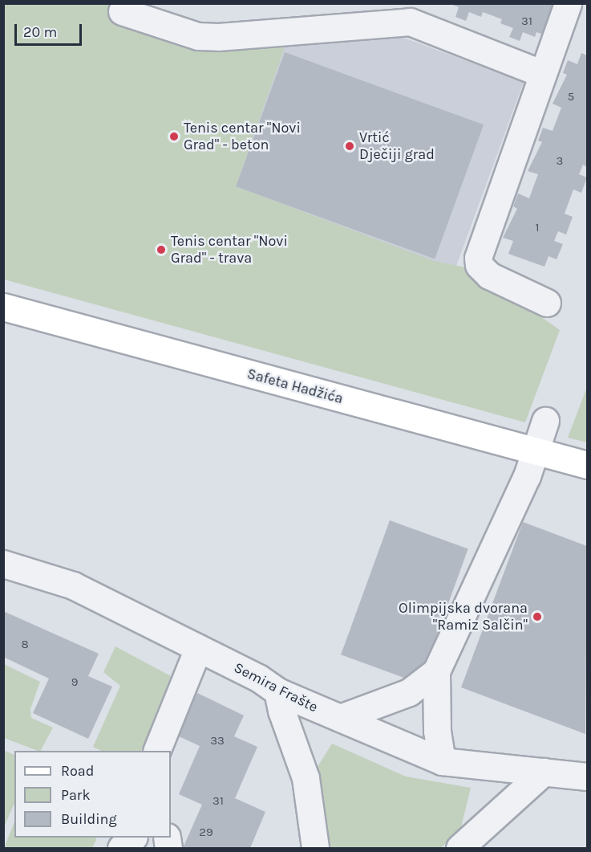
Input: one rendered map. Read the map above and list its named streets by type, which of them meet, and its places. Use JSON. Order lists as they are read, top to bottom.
{
  "streets": {
    "main road": ["Safeta Hadžića"],
    "street": ["Semira Frašte"]
  },
  "places": [
    "Tenis centar \"Novi Grad\" - beton",
    "Vrtić Dječiji grad",
    "Tenis centar \"Novi Grad\" - trava",
    "Olimpijska dvorana \"Ramiz Salčin\""
  ],
  "house_numbers": [
    "31",
    "5",
    "3",
    "1",
    "8",
    "9",
    "33",
    "31",
    "29"
  ],
  "legend": ["Road", "Park", "Building"],
  "scale_bar": "20 m"
}
